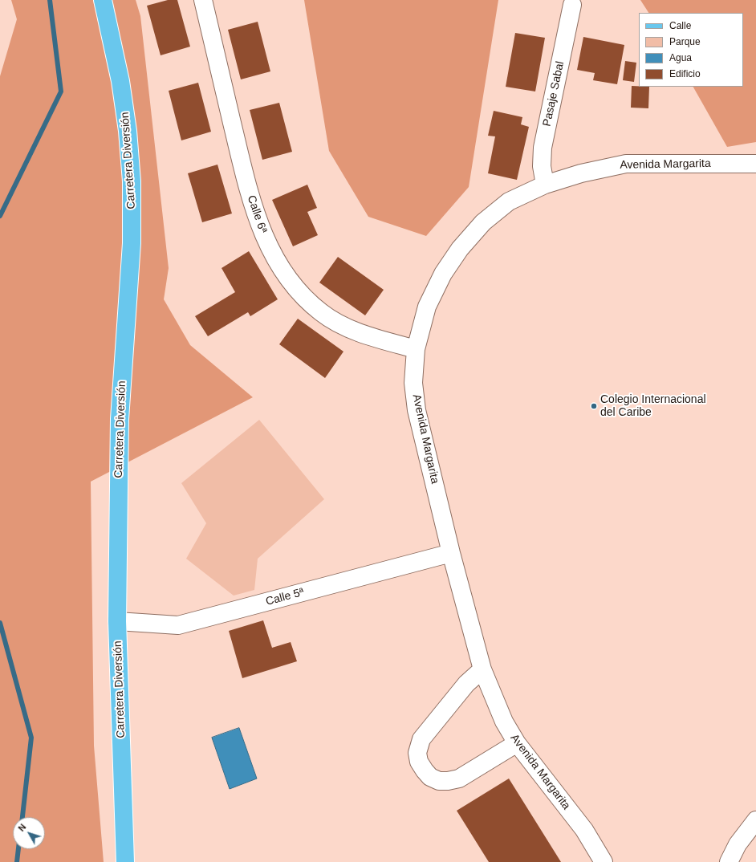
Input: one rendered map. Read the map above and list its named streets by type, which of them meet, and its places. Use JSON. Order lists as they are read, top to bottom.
{
  "streets": {
    "main road": ["Carretera Diversión"],
    "street": [
      "Pasaje Sabal",
      "Avenida Margarita",
      "Calle 6ª",
      "Calle 5ª"
    ]
  },
  "crossings": [
    ["Pasaje Sabal", "Avenida Margarita"],
    ["Carretera Diversión", "Calle 5ª"],
    ["Avenida Margarita", "Calle 6ª"],
    ["Avenida Margarita", "Calle 5ª"]
  ],
  "places": ["Colegio Internacional del Caribe"],
  "legend": [
    "Calle",
    "Parque",
    "Agua",
    "Edificio"
  ],
  "north": "top left"
}
